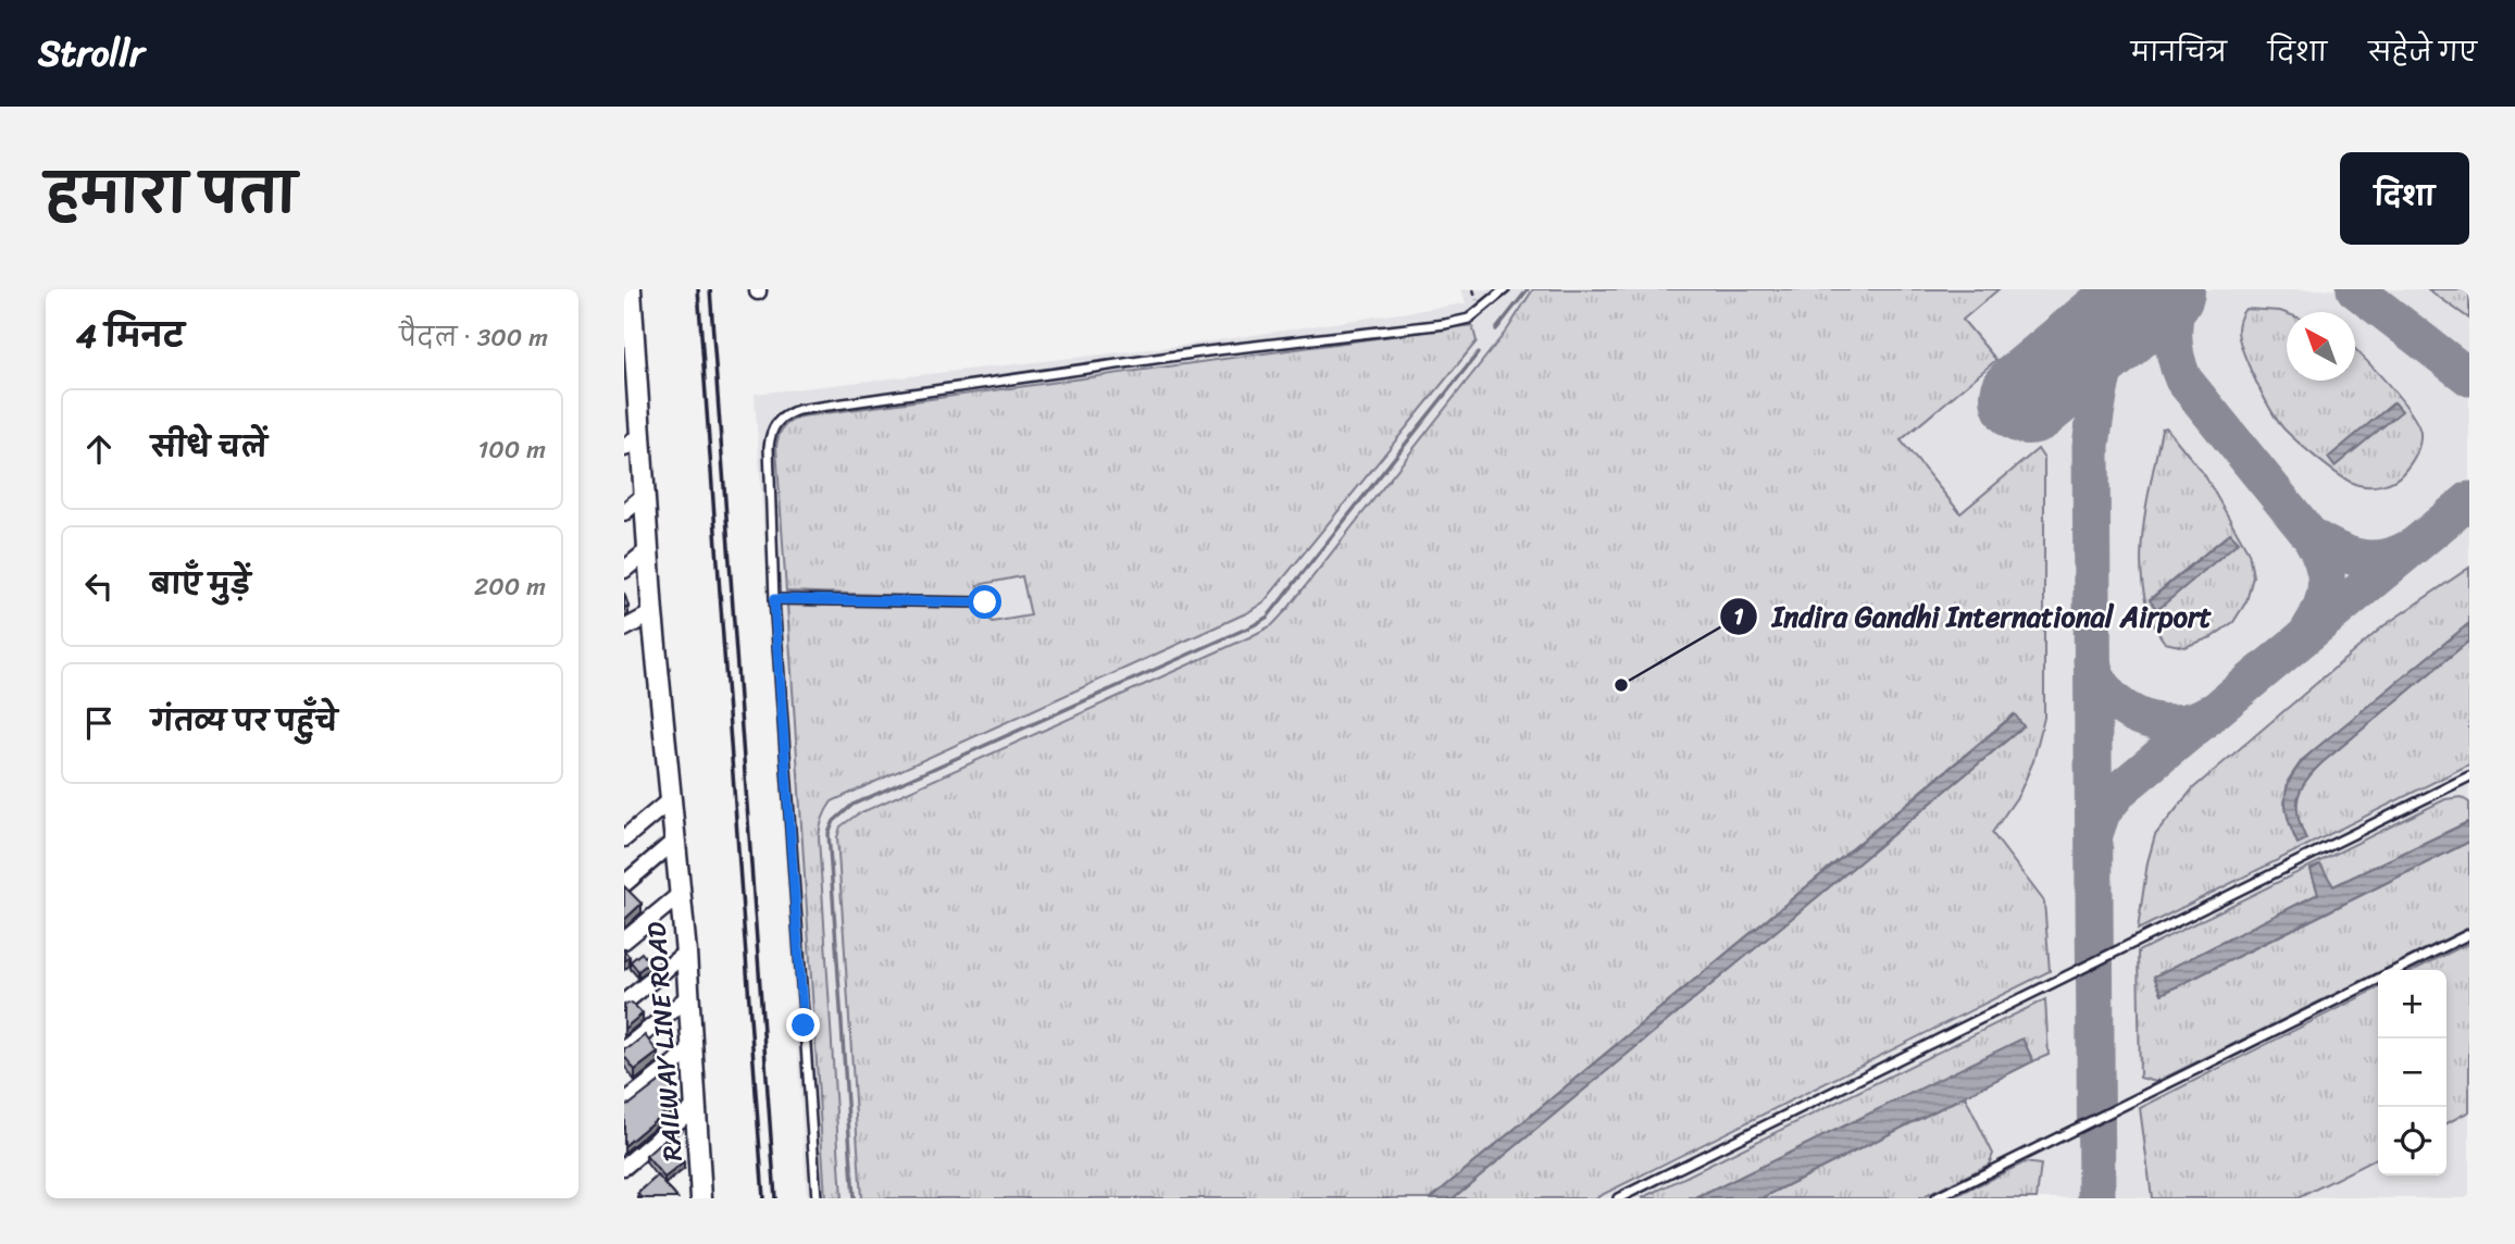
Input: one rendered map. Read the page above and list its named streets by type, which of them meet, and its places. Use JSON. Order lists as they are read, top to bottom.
{
  "streets": {
    "street": ["RAILWAY LINE ROAD"]
  },
  "places": ["Indira Gandhi International Airport"],
  "north": "top left",
  "page": {
    "header": "Strollr",
    "nav": ["मानचित्र", "दिशा", "सहेजे गए"],
    "title": "हमारा पता",
    "buttons": "दिशा",
    "heading": ["4 मिनट", "पैदल · 300 m"],
    "list": [
      ["सीधे चलें", "100 m"],
      ["बाएँ मुड़ें", "200 m"],
      "गंतव्य पर पहुँचे"
    ],
    "map_buttons": ["+", "−"]
  }
}
